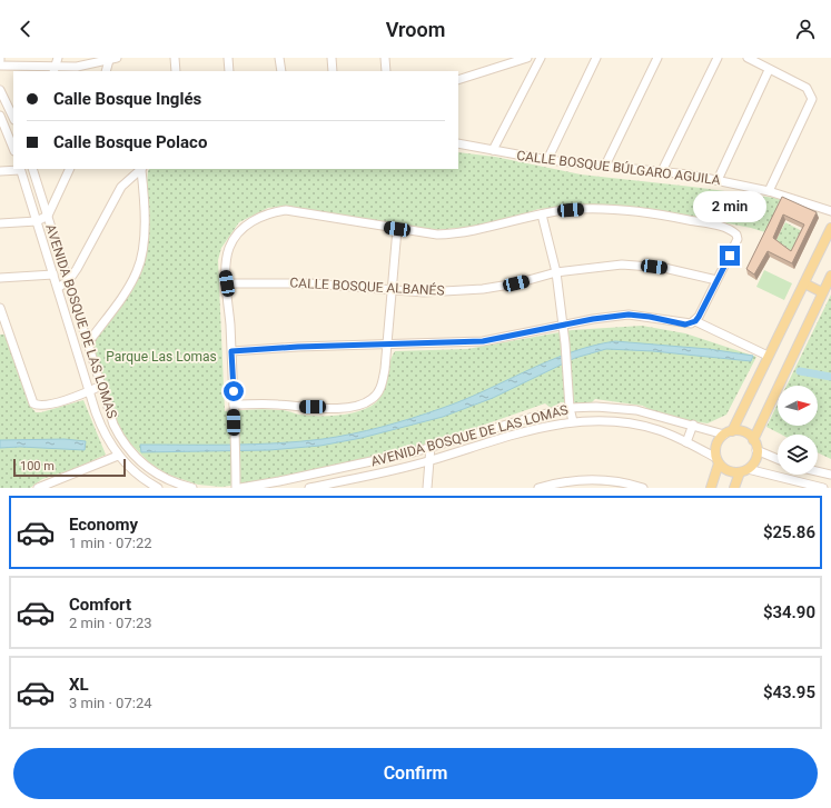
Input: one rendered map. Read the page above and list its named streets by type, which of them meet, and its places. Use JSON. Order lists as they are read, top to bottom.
{
  "streets": {
    "street": ["CALLE BOSQUE BÚLGARO AGUILA", "CALLE BOSQUE ALBANÉS", "AVENIDA BOSQUE DE LAS LOMAS"]
  },
  "parks": ["Parque Las Lomas"],
  "scale_bar": "100 m",
  "north": "right",
  "page": {
    "header": "Vroom",
    "banner": ["Calle Bosque Inglés", "Calle Bosque Polaco"],
    "bubble": "2 min",
    "scale": "100 m",
    "list": [
      {
        "name": "Economy",
        "note": "1 min · 07:22",
        "value": "$25.86"
      },
      {
        "name": "Comfort",
        "note": "2 min · 07:23",
        "value": "$34.90"
      },
      {
        "name": "XL",
        "note": "3 min · 07:24",
        "value": "$43.95"
      }
    ],
    "buttons": "Confirm"
  }
}
